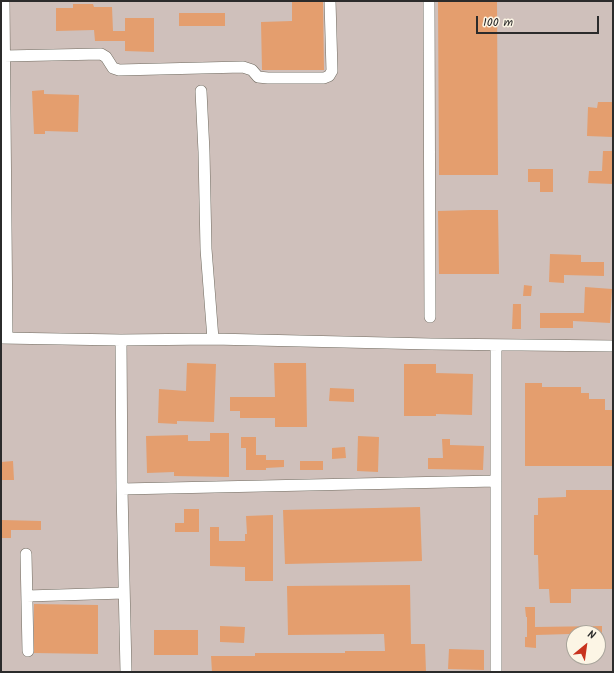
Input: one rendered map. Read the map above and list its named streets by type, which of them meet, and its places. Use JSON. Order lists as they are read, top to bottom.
{
  "scale_bar": "100 m",
  "north": "top right"
}
